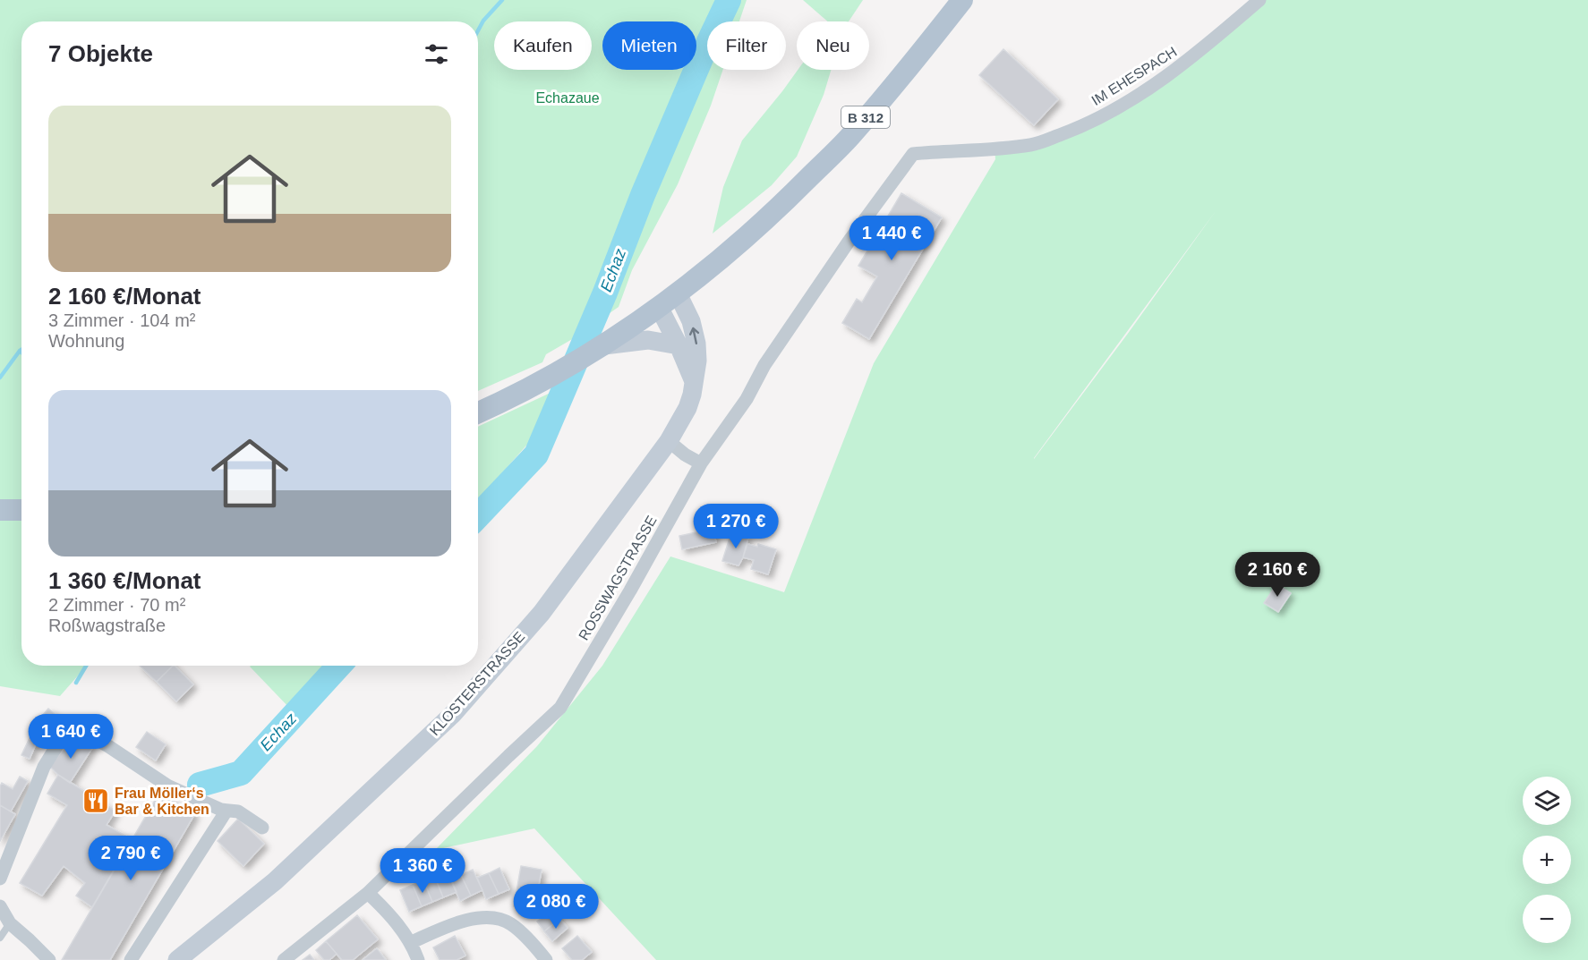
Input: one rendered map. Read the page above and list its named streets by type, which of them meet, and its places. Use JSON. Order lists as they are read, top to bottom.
{
  "streets": {
    "main road": ["B 312", "KLOSTERSTRASSE"],
    "street": ["IM EHESPACH", "ROSSWAGSTRASSE"]
  },
  "crossings": [
    ["IM EHESPACH", "ROSSWAGSTRASSE"],
    ["B 312", "KLOSTERSTRASSE"]
  ],
  "water": ["Echaz"],
  "parks": ["Echazaue"],
  "places": {
    "restaurant": ["Frau Möller‘s Bar & Kitchen"]
  },
  "page": {
    "chip": [
      "Kaufen",
      "Mieten",
      "Filter",
      "Neu"
    ],
    "heading": "7 Objekte",
    "list": [
      {
        "name": "2 160 €/Monat",
        "note": "3 Zimmer · 104 m² · Wohnung"
      },
      {
        "name": "1 360 €/Monat",
        "note": "2 Zimmer · 70 m² · Roßwagstraße"
      }
    ],
    "price": [
      "1 440 €",
      "1 270 €",
      "2 160 €",
      "1 640 €",
      "2 790 €",
      "1 360 €",
      "2 080 €"
    ],
    "map_buttons": ["+", "−"]
  }
}
